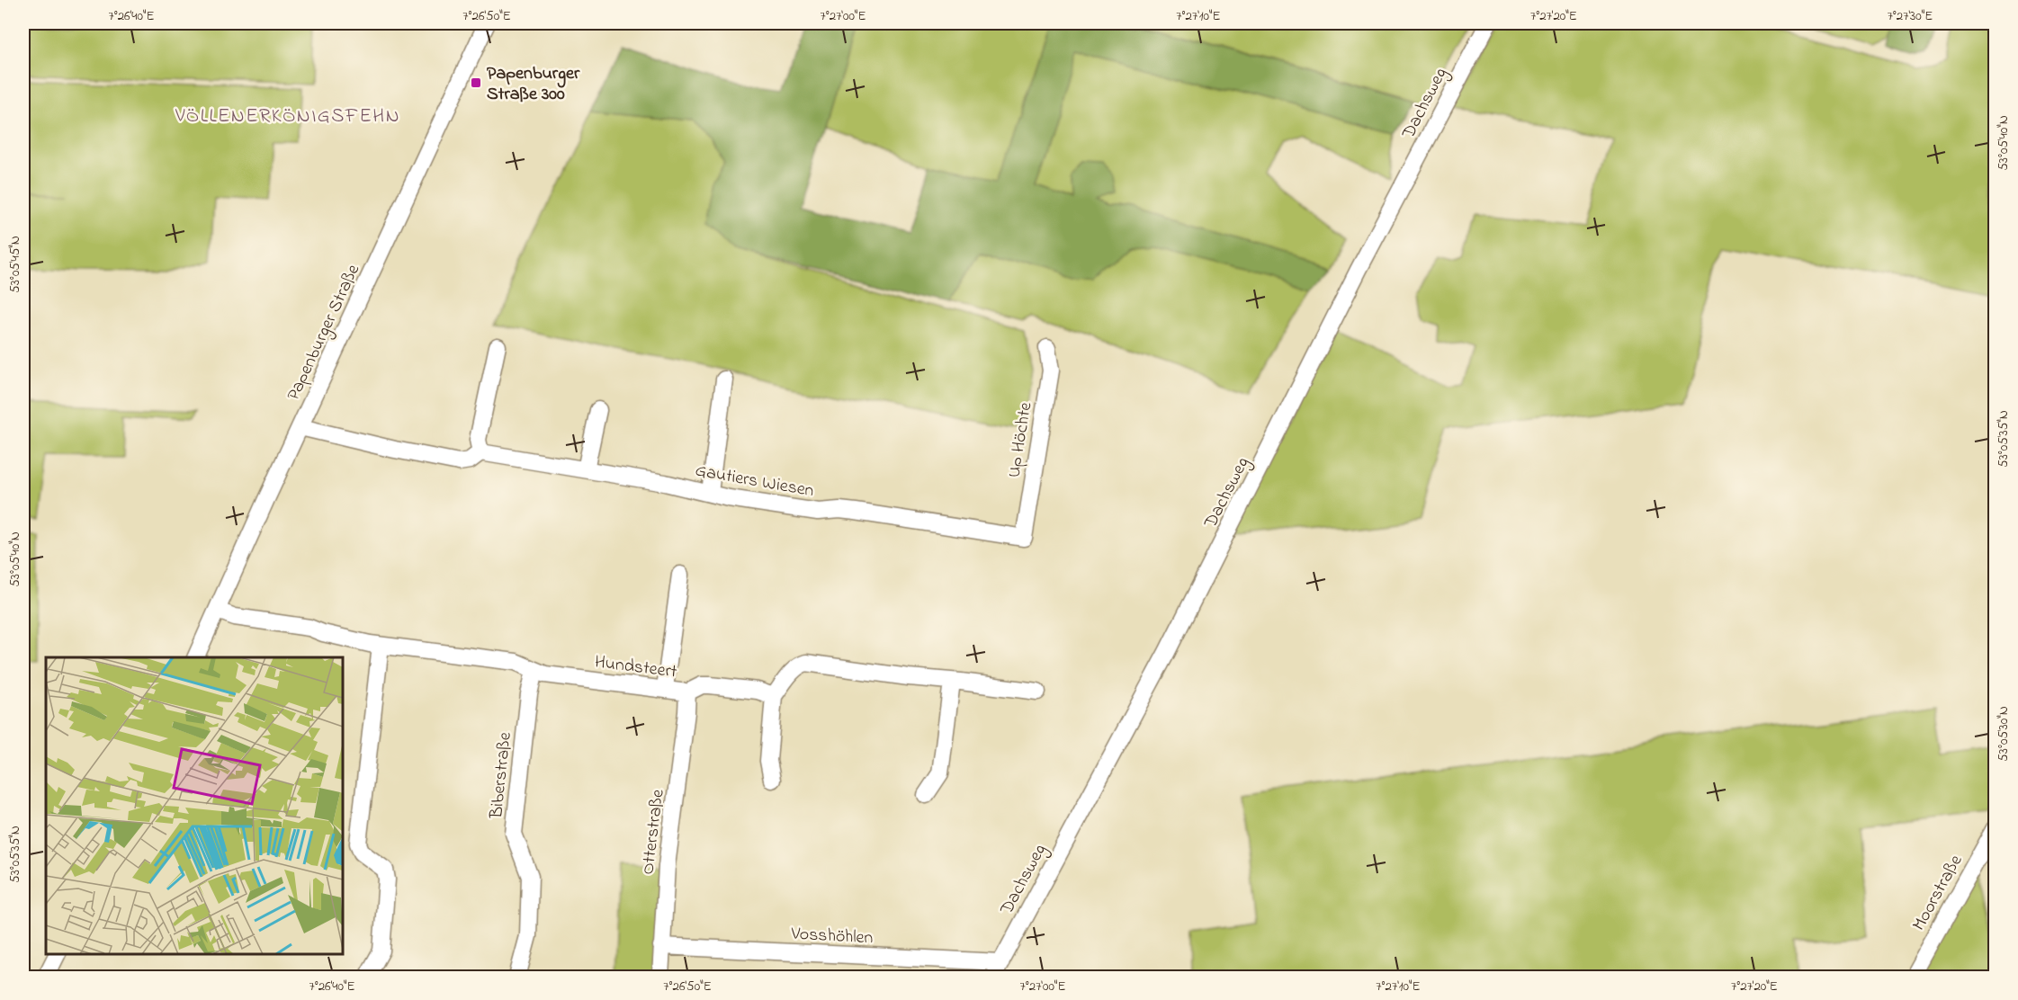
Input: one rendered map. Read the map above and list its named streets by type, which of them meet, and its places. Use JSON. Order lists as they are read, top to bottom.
{
  "streets": {
    "street": [
      "Dachsweg",
      "Papenburger Straße",
      "Up Höchte",
      "Gautiers Wiesen",
      "Hundsteert",
      "Biberstraße",
      "Otterstraße",
      "Moorstraße",
      "Vosshöhlen"
    ]
  },
  "crossings": [
    ["Dachsweg", "Vosshöhlen"],
    ["Papenburger Straße", "Hundsteert"],
    ["Up Höchte", "Gautiers Wiesen"],
    ["Hundsteert", "Biberstraße"],
    ["Hundsteert", "Otterstraße"],
    ["Otterstraße", "Vosshöhlen"]
  ],
  "districts": ["VÖLLENERKÖNIGSFEHN"],
  "places": {
    "transit": ["Papenburger Straße 300"]
  },
  "coordinates": [
    "7°26'40\"E",
    "7°26'50\"E",
    "7°27'00\"E",
    "7°27'10\"E",
    "7°27'20\"E",
    "7°27'30\"E",
    "53°05'40\"N",
    "53°05'45\"N",
    "53°05'35\"N",
    "53°05'30\"N"
  ]
}
